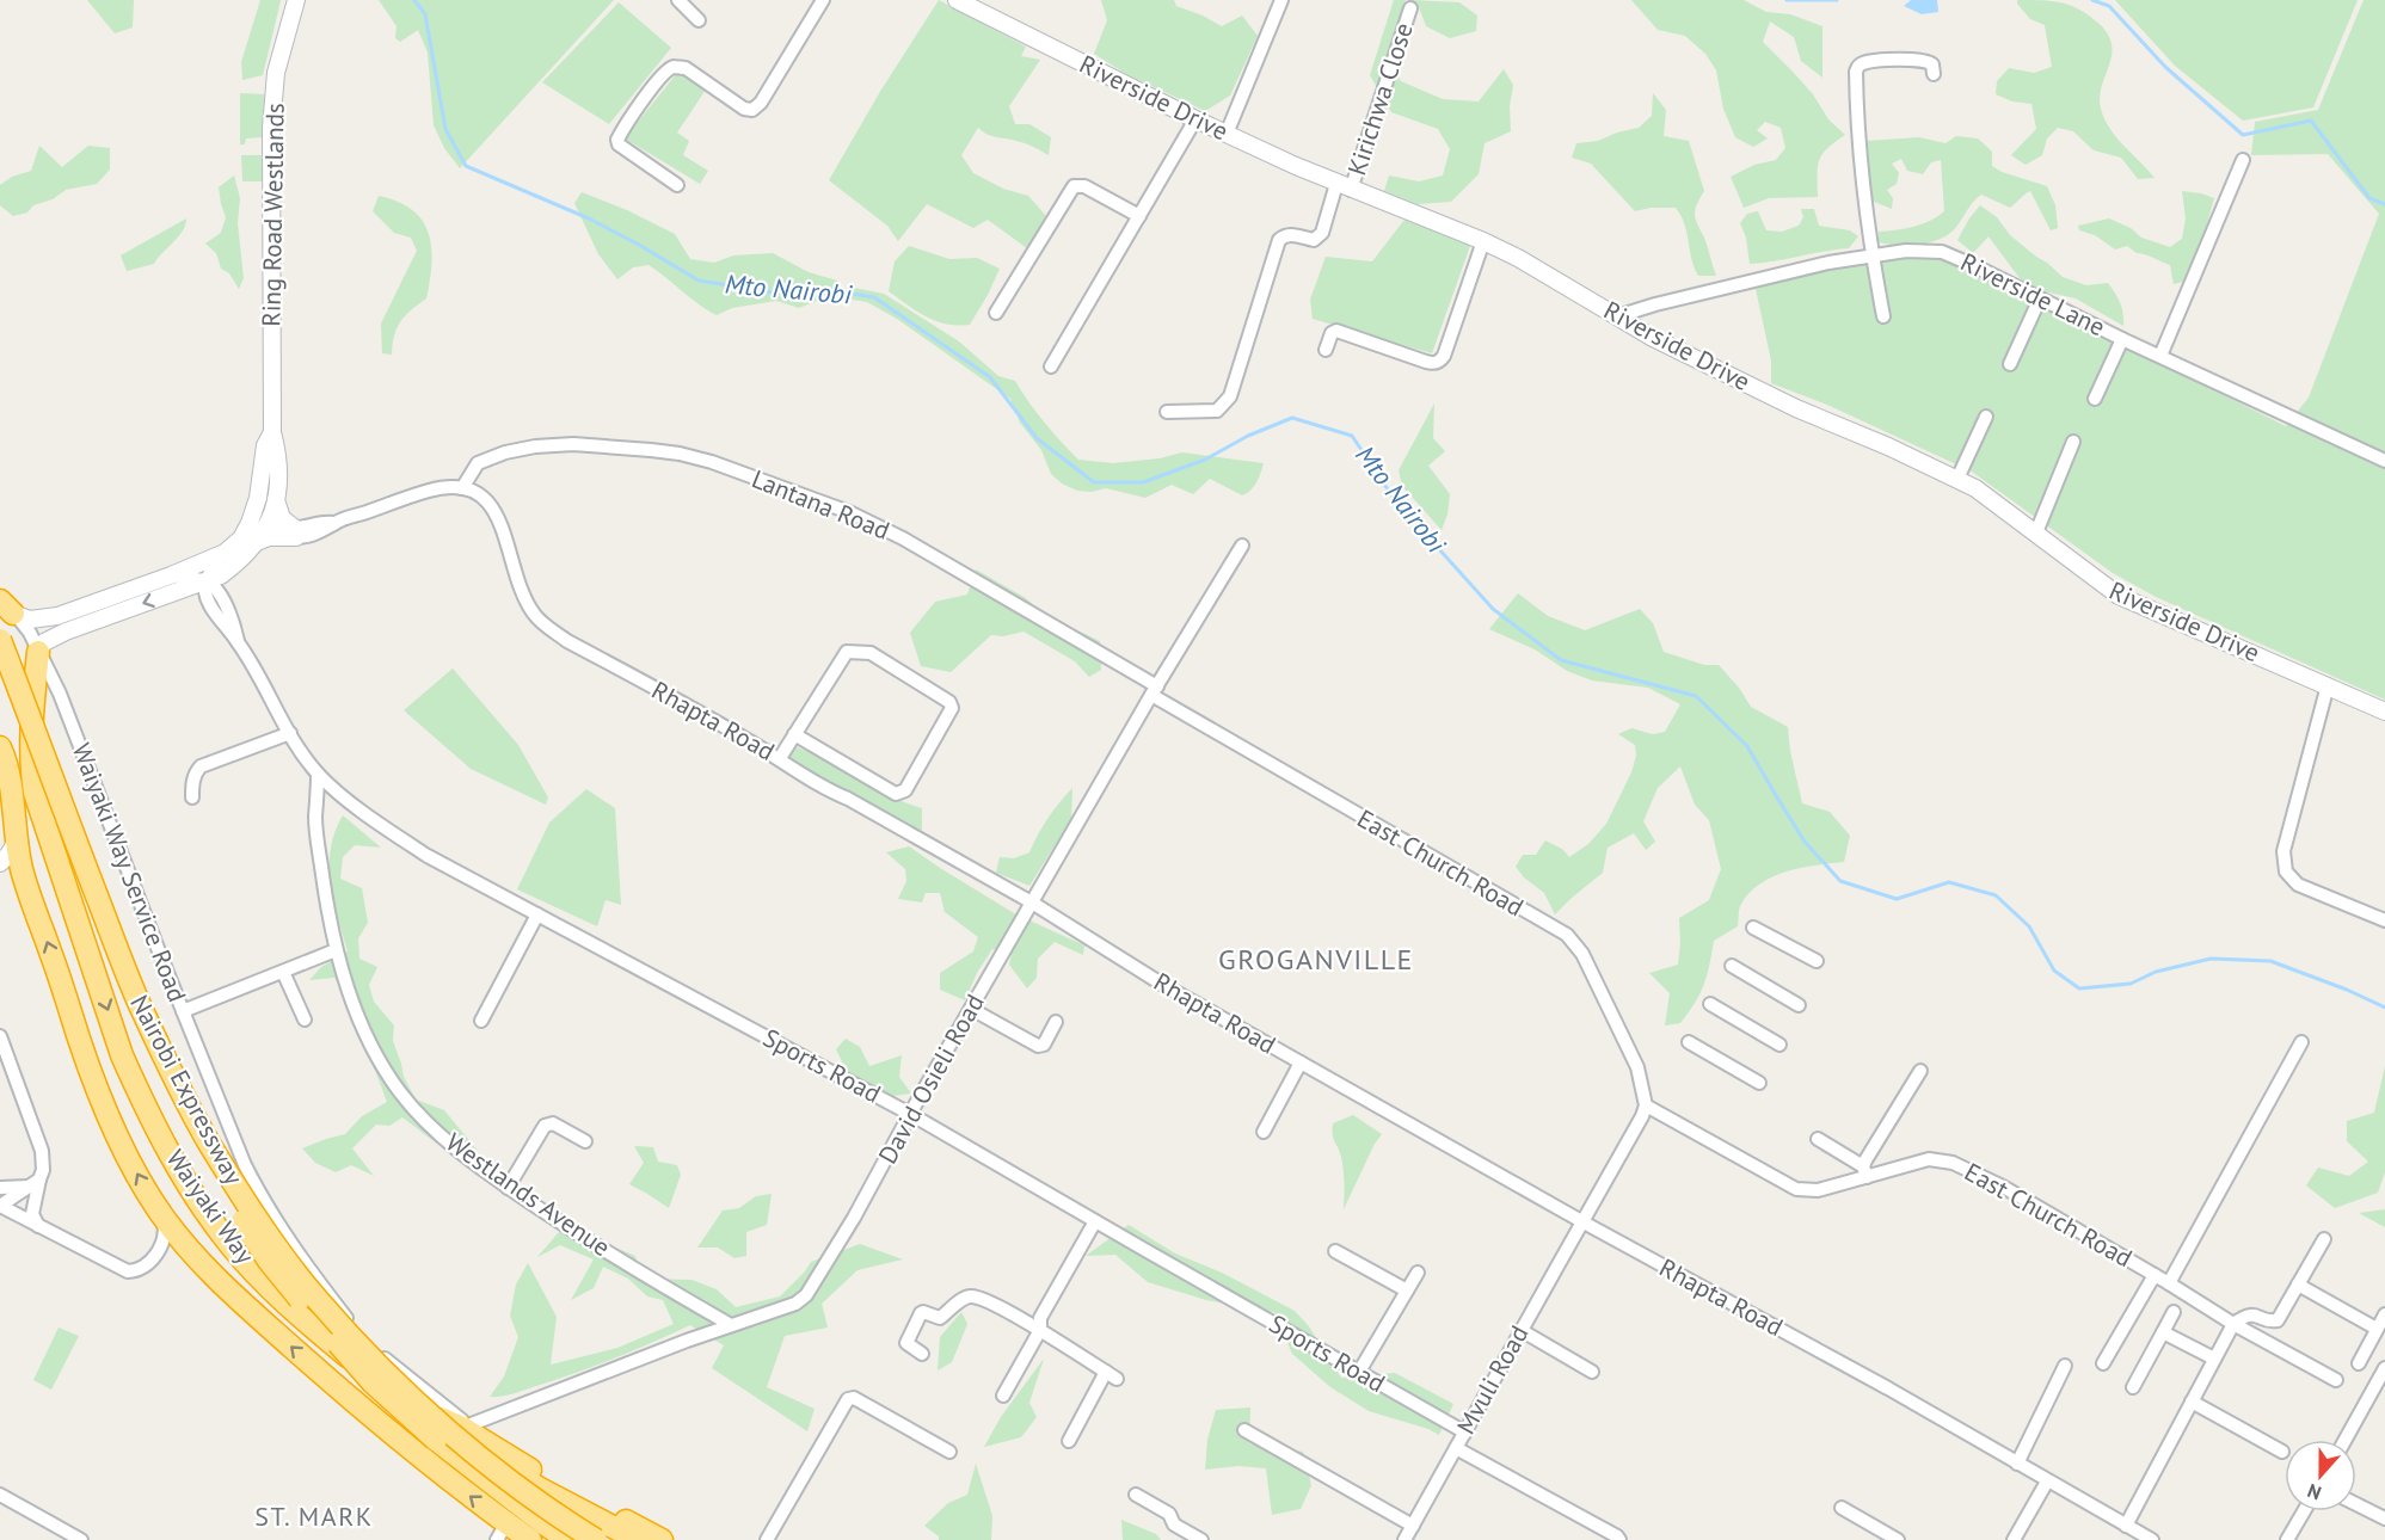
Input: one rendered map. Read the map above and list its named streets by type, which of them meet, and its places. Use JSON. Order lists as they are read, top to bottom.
{
  "streets": {
    "highway": ["Nairobi Expressway", "Waiyaki Way"],
    "street": [
      "Riverside Drive",
      "Kirichwa Close",
      "Ring Road Westlands",
      "Riverside Lane",
      "Lantana Road",
      "Rhapta Road",
      "East Church Road",
      "Waiyaki Way Service Road",
      "Sports Road",
      "David Osieli Road",
      "Westlands Avenue",
      "Mvuli Road"
    ]
  },
  "crossings": [
    ["Riverside Drive", "Kirichwa Close"],
    ["Riverside Drive", "Riverside Lane"],
    ["Ring Road Westlands", "Waiyaki Way Service Road"],
    ["Ring Road Westlands", "Sports Road"],
    ["Ring Road Westlands", "Waiyaki Way"],
    ["Lantana Road", "Rhapta Road"],
    ["Lantana Road", "East Church Road"],
    ["Lantana Road", "David Osieli Road"],
    ["Rhapta Road", "David Osieli Road"],
    ["Rhapta Road", "Mvuli Road"],
    ["East Church Road", "David Osieli Road"],
    ["Waiyaki Way Service Road", "Waiyaki Way"],
    ["Sports Road", "David Osieli Road"],
    ["Sports Road", "Westlands Avenue"],
    ["Sports Road", "Mvuli Road"],
    ["David Osieli Road", "Westlands Avenue"]
  ],
  "districts": ["GROGANVILLE", "ST. MARK"],
  "water": ["Mto Nairobi"],
  "north": "bottom"
}
